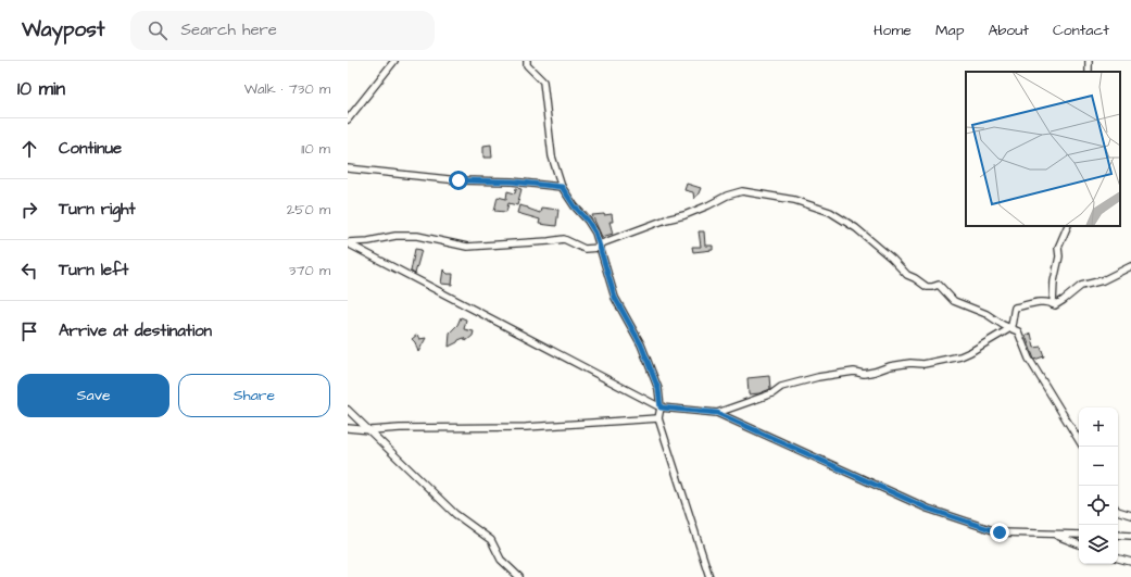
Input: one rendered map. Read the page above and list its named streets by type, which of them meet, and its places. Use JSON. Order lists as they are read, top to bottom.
{
  "page": {
    "header": "Waypost",
    "search": "Search here",
    "nav": [
      "Home",
      "Map",
      "About",
      "Contact"
    ],
    "heading": ["10 min", "Walk · 730 m"],
    "list": [
      ["Continue", "110 m"],
      ["Turn right", "250 m"],
      ["Turn left", "370 m"],
      "Arrive at destination"
    ],
    "buttons": ["Save", "Share"],
    "map_buttons": ["+", "−"]
  }
}
